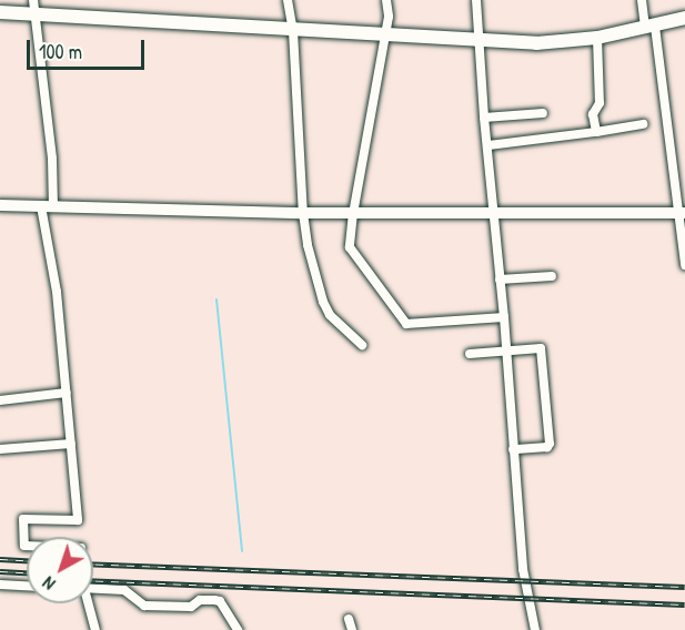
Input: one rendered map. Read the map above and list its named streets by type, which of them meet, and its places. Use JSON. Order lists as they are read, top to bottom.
{
  "scale_bar": "100 m",
  "north": "bottom left"
}
